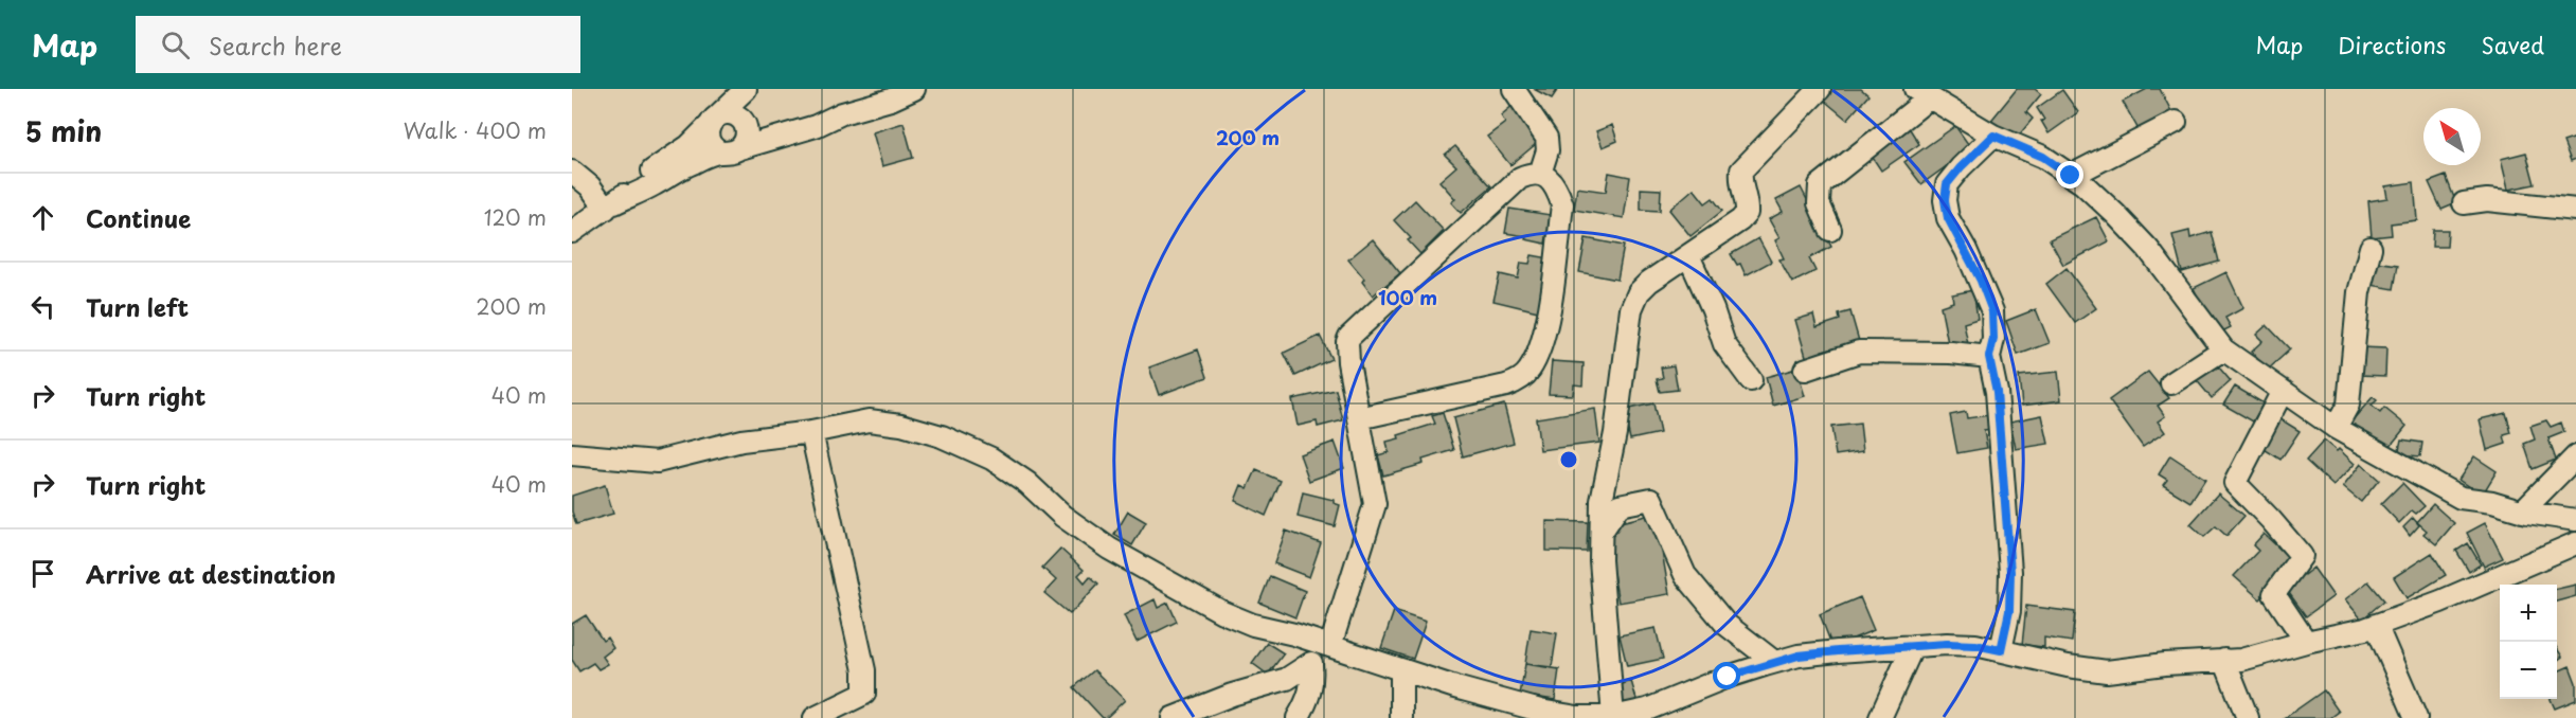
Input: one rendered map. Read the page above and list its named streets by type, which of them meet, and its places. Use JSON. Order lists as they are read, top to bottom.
{
  "north": "top left",
  "page": {
    "header": "Map",
    "search": "Search here",
    "nav": ["Map", "Directions", "Saved"],
    "heading": ["5 min", "Walk · 400 m"],
    "list": [
      ["Continue", "120 m"],
      ["Turn left", "200 m"],
      ["Turn right", "40 m"],
      ["Turn right", "40 m"],
      "Arrive at destination"
    ],
    "map_buttons": ["+", "−"]
  },
  "rings": ["200 m", "100 m"]
}
